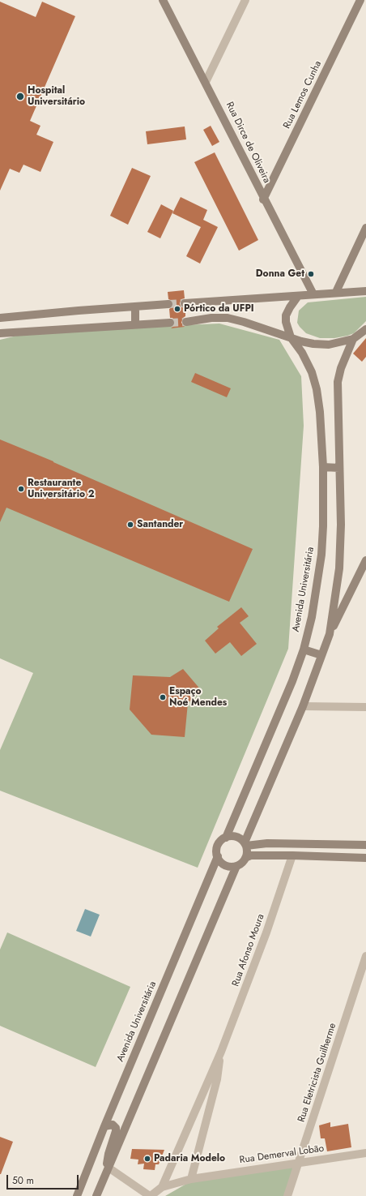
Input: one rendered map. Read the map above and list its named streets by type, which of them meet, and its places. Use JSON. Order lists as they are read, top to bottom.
{
  "streets": {
    "main road": ["Rua Lemos Cunha", "Rua Dirce de Oliveira", "Avenida Universitária"],
    "street": ["Rua Afonso Moura", "Rua Eletricista Guilherme", "Rua Demerval Lobão"]
  },
  "crossings": [
    ["Rua Lemos Cunha", "Rua Dirce de Oliveira"],
    ["Rua Afonso Moura", "Rua Demerval Lobão"],
    ["Rua Eletricista Guilherme", "Rua Demerval Lobão"]
  ],
  "places": [
    "Hospital Universitário",
    "Donna Get",
    "Pórtico da UFPI",
    "Restaurante Universitário 2",
    "Santander",
    "Espaço Noé Mendes",
    "Padaria Modelo"
  ],
  "scale_bar": "50 m"
}
